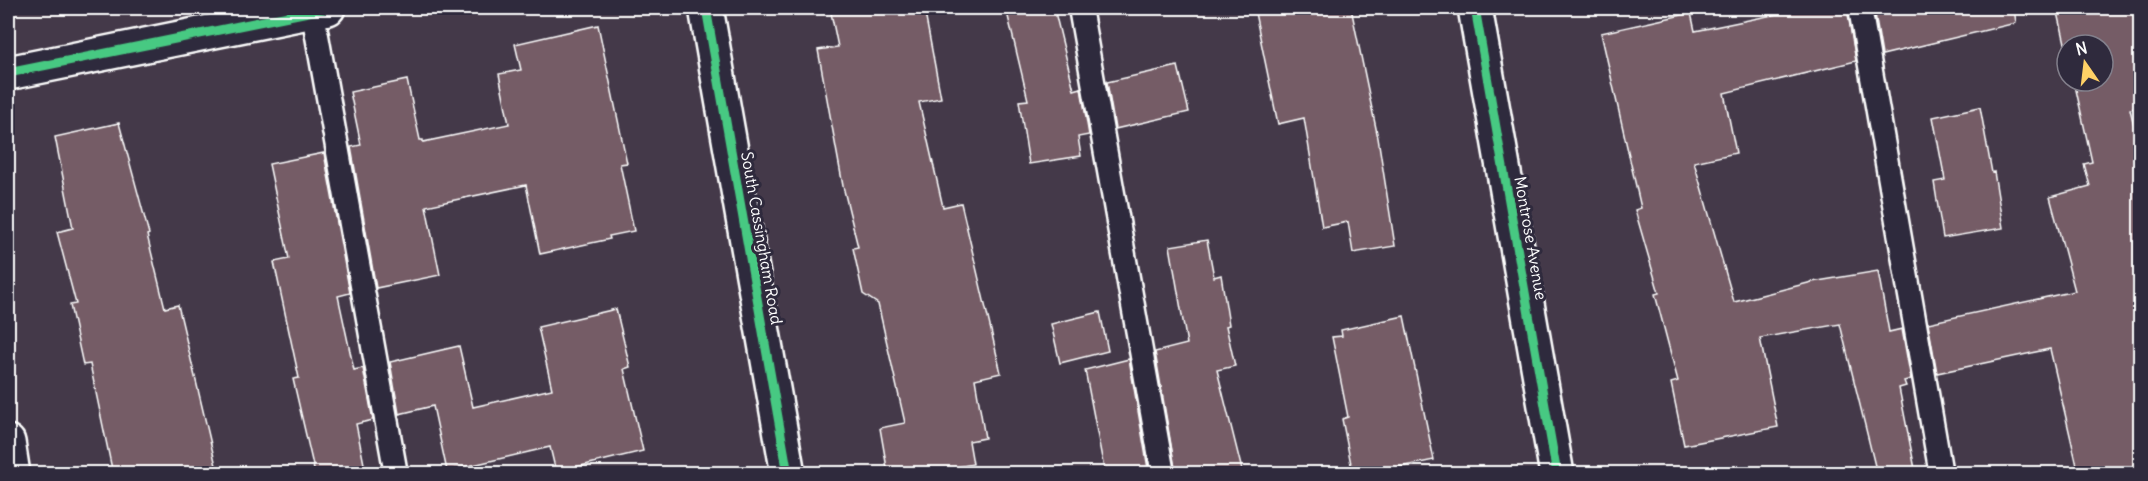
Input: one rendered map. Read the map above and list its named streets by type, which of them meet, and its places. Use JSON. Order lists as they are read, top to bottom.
{
  "streets": {
    "street": ["South Cassingham Road", "Montrose Avenue"]
  },
  "north": "top"
}
